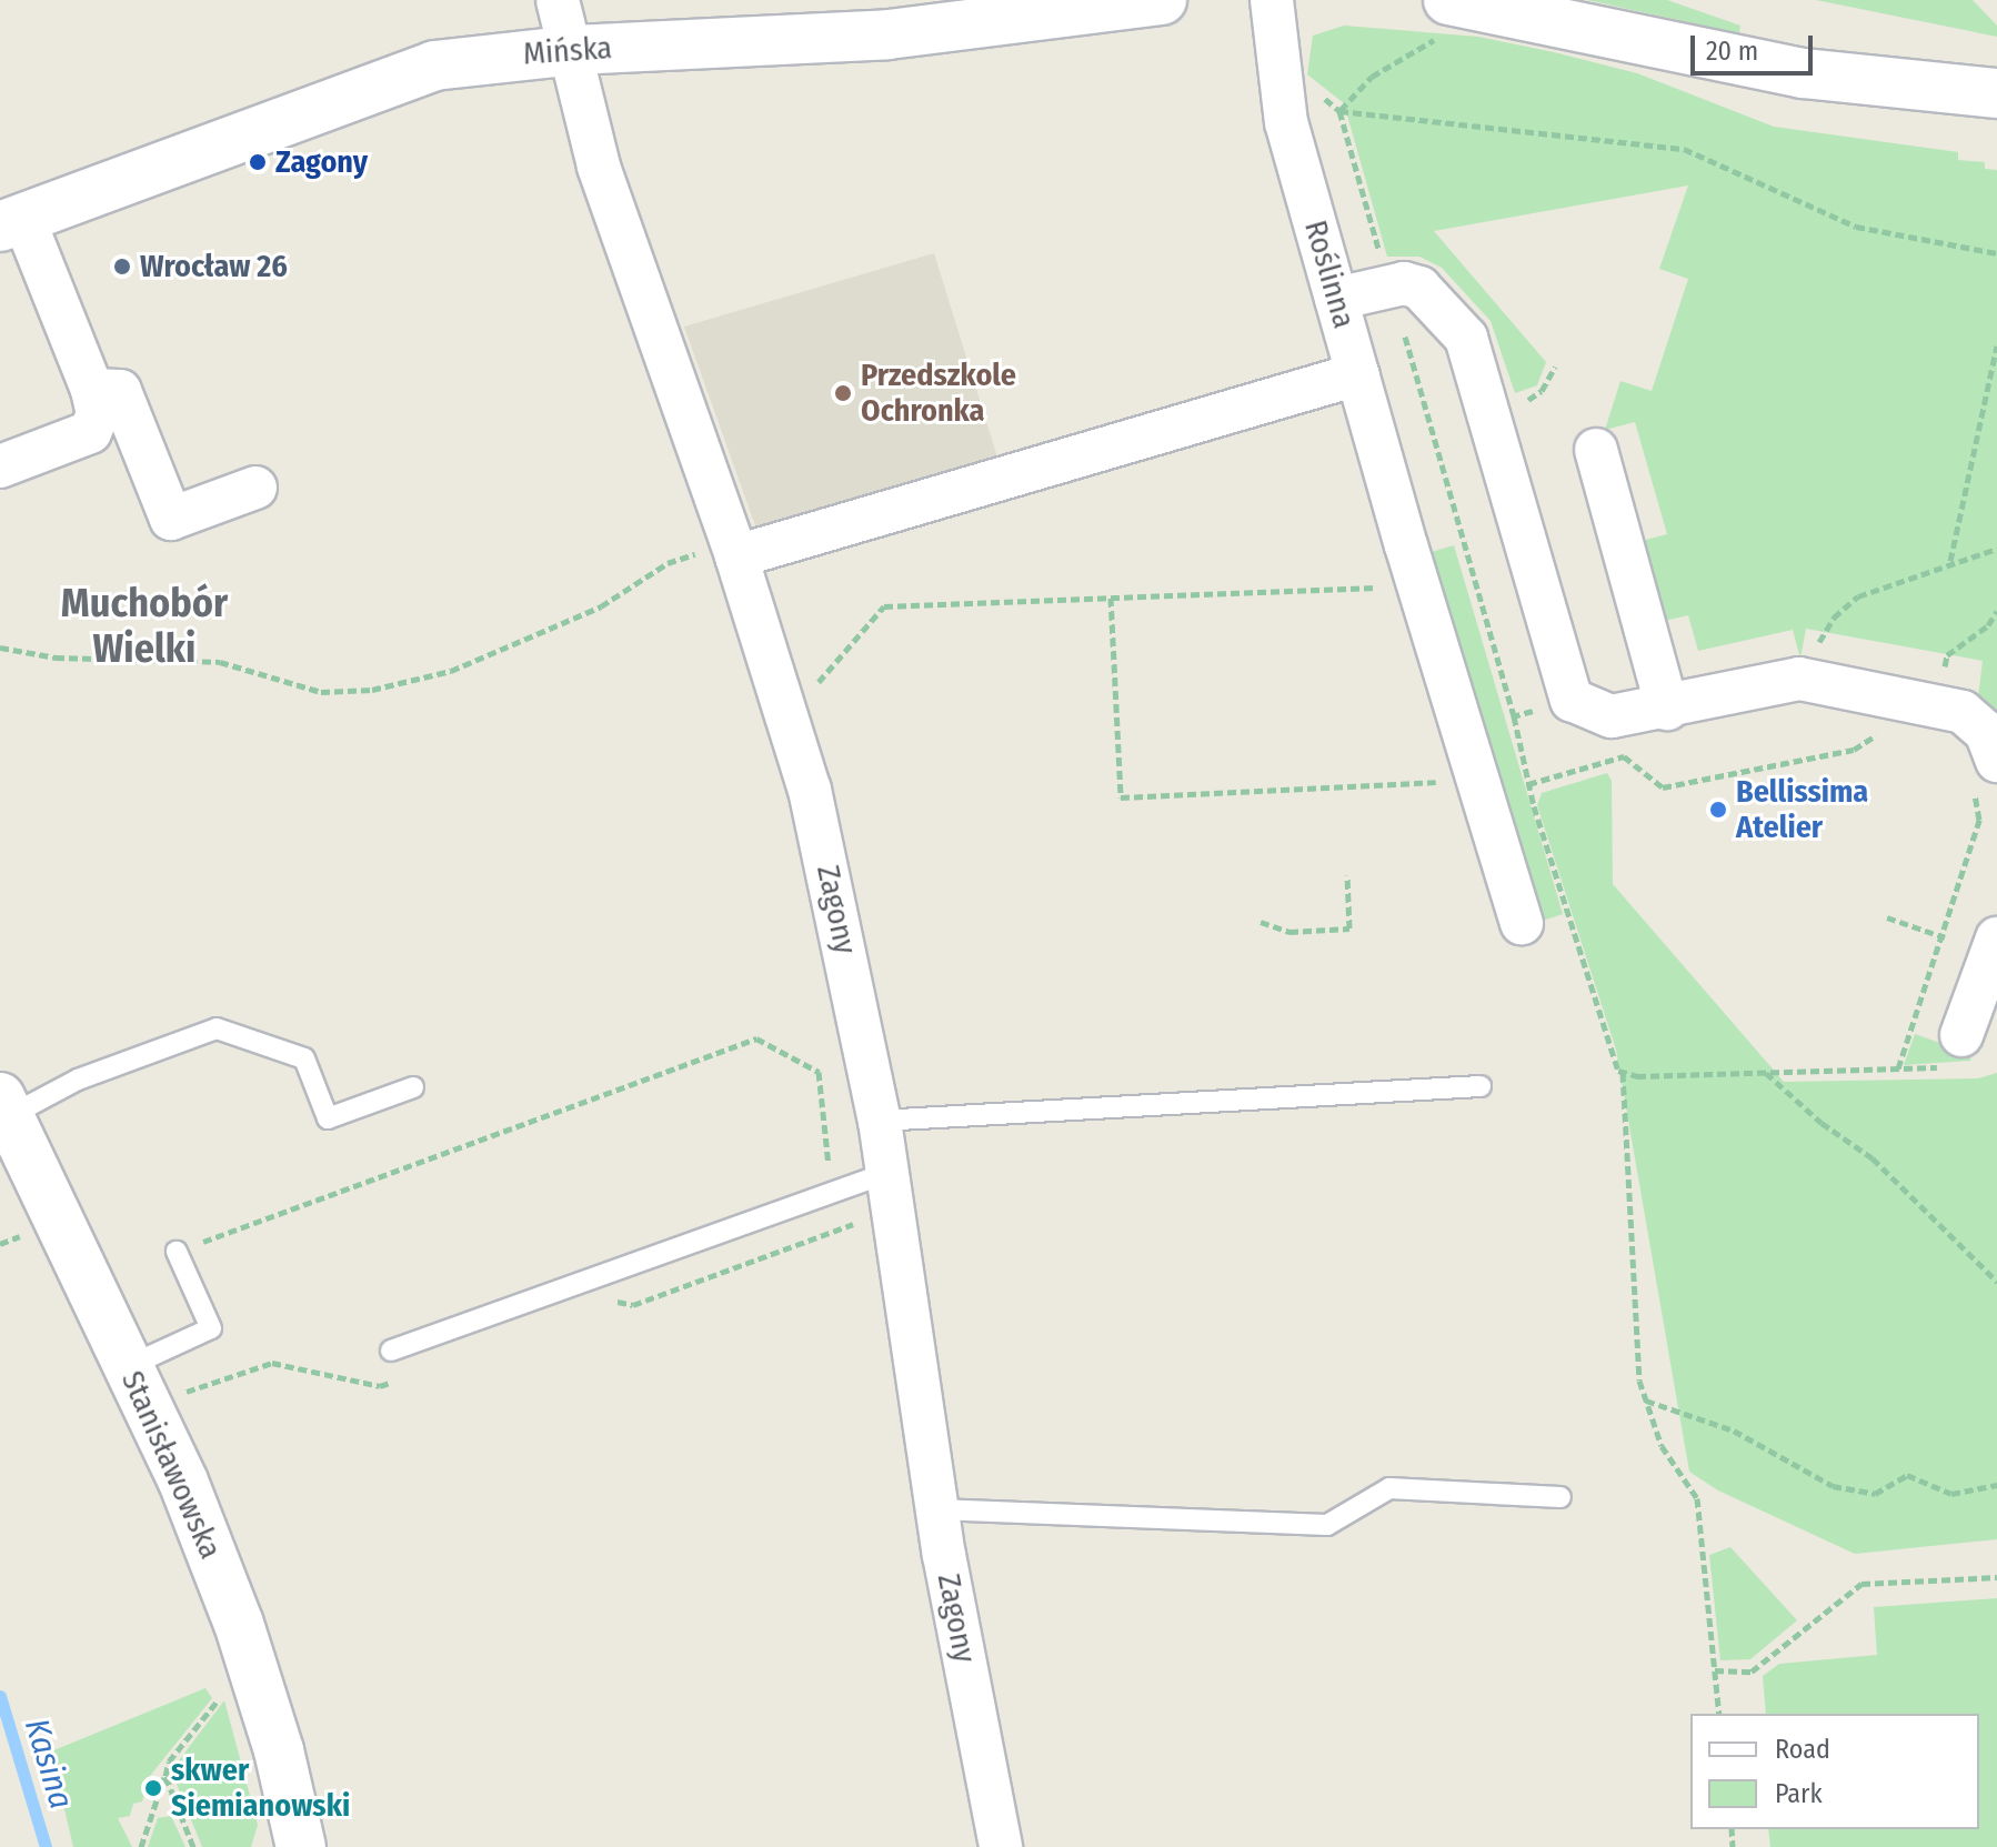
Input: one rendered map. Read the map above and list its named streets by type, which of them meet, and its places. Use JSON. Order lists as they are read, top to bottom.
{
  "streets": {
    "street": [
      "Mińska",
      "Roślinna",
      "Zagony",
      "Stanisławowska"
    ]
  },
  "crossings": [
    ["Mińska", "Zagony"]
  ],
  "districts": ["Muchobór Wielki"],
  "water": ["Kasina"],
  "places": [
    "Zagony",
    "Wrocław 26",
    "Przedszkole Ochronka",
    "Bellissima Atelier",
    "skwer Siemianowski"
  ],
  "legend": ["Road", "Park"],
  "scale_bar": "20 m"
}
